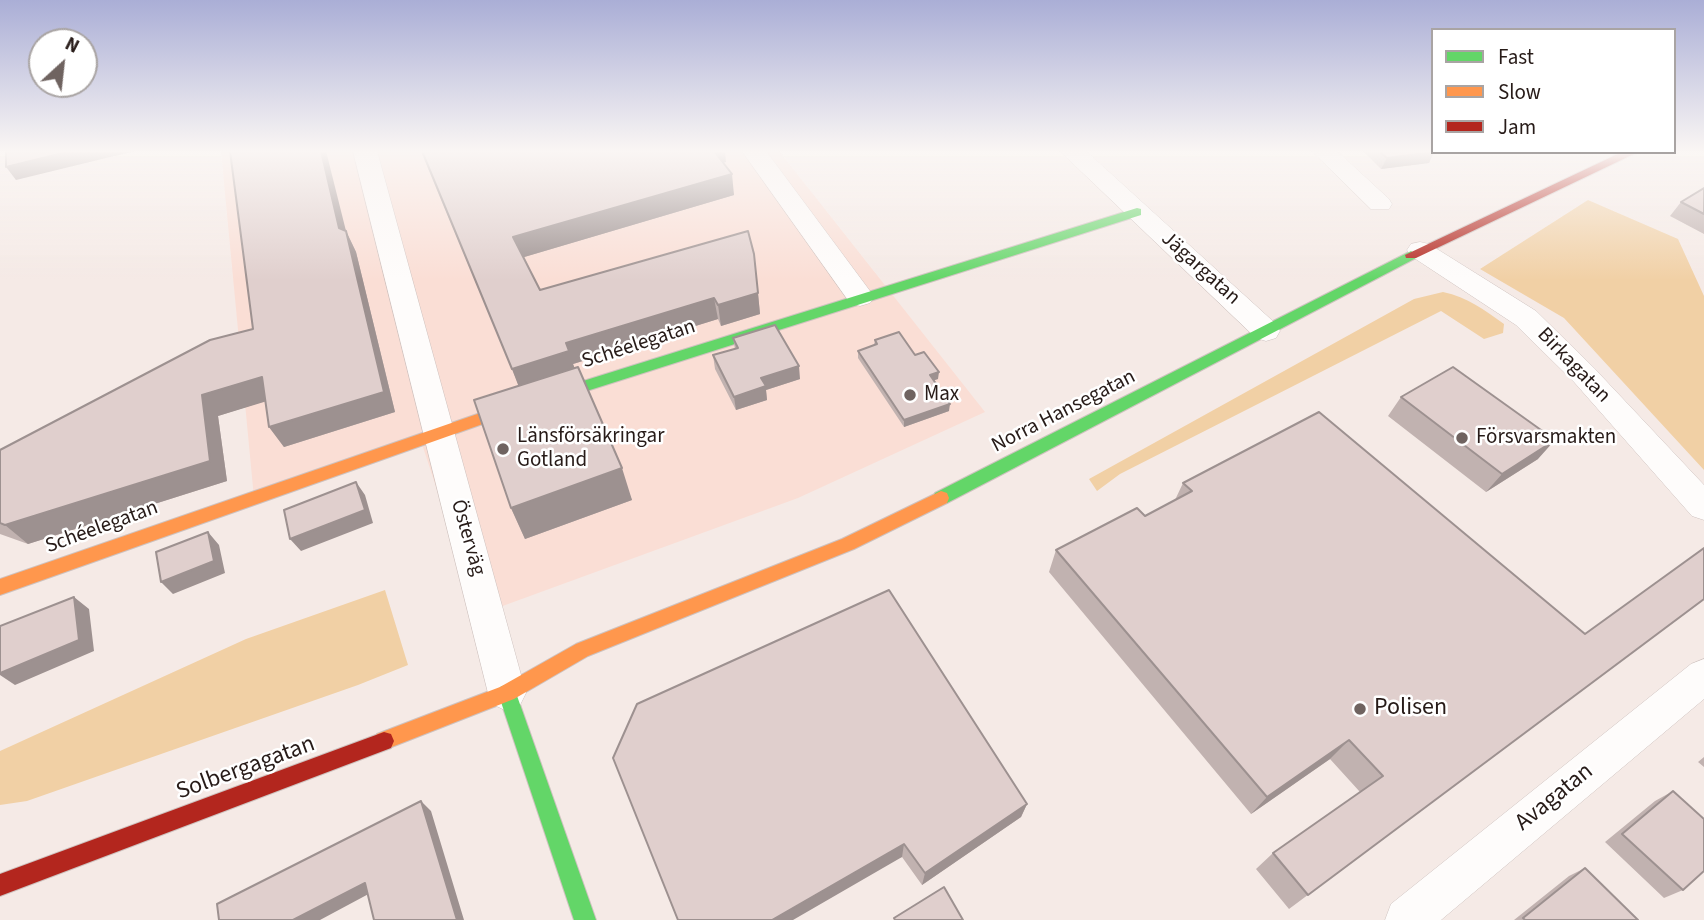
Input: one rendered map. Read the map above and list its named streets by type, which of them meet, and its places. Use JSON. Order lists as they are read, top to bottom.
{
  "streets": {
    "main road": [
      "Schéelegatan",
      "Norra Hansegatan",
      "Österväg",
      "Solbergagatan"
    ],
    "street": ["Jägargatan", "Birkagatan", "Avagatan"]
  },
  "crossings": [
    ["Jägargatan", "Schéelegatan"],
    ["Jägargatan", "Norra Hansegatan"],
    ["Schéelegatan", "Österväg"],
    ["Birkagatan", "Norra Hansegatan"],
    ["Norra Hansegatan", "Österväg"],
    ["Norra Hansegatan", "Solbergagatan"],
    ["Österväg", "Solbergagatan"]
  ],
  "places": [
    "Max",
    "Försvarsmakten",
    "Länsförsäkringar Gotland",
    "Polisen"
  ],
  "legend": ["Fast", "Slow", "Jam"],
  "north": "top right"
}
